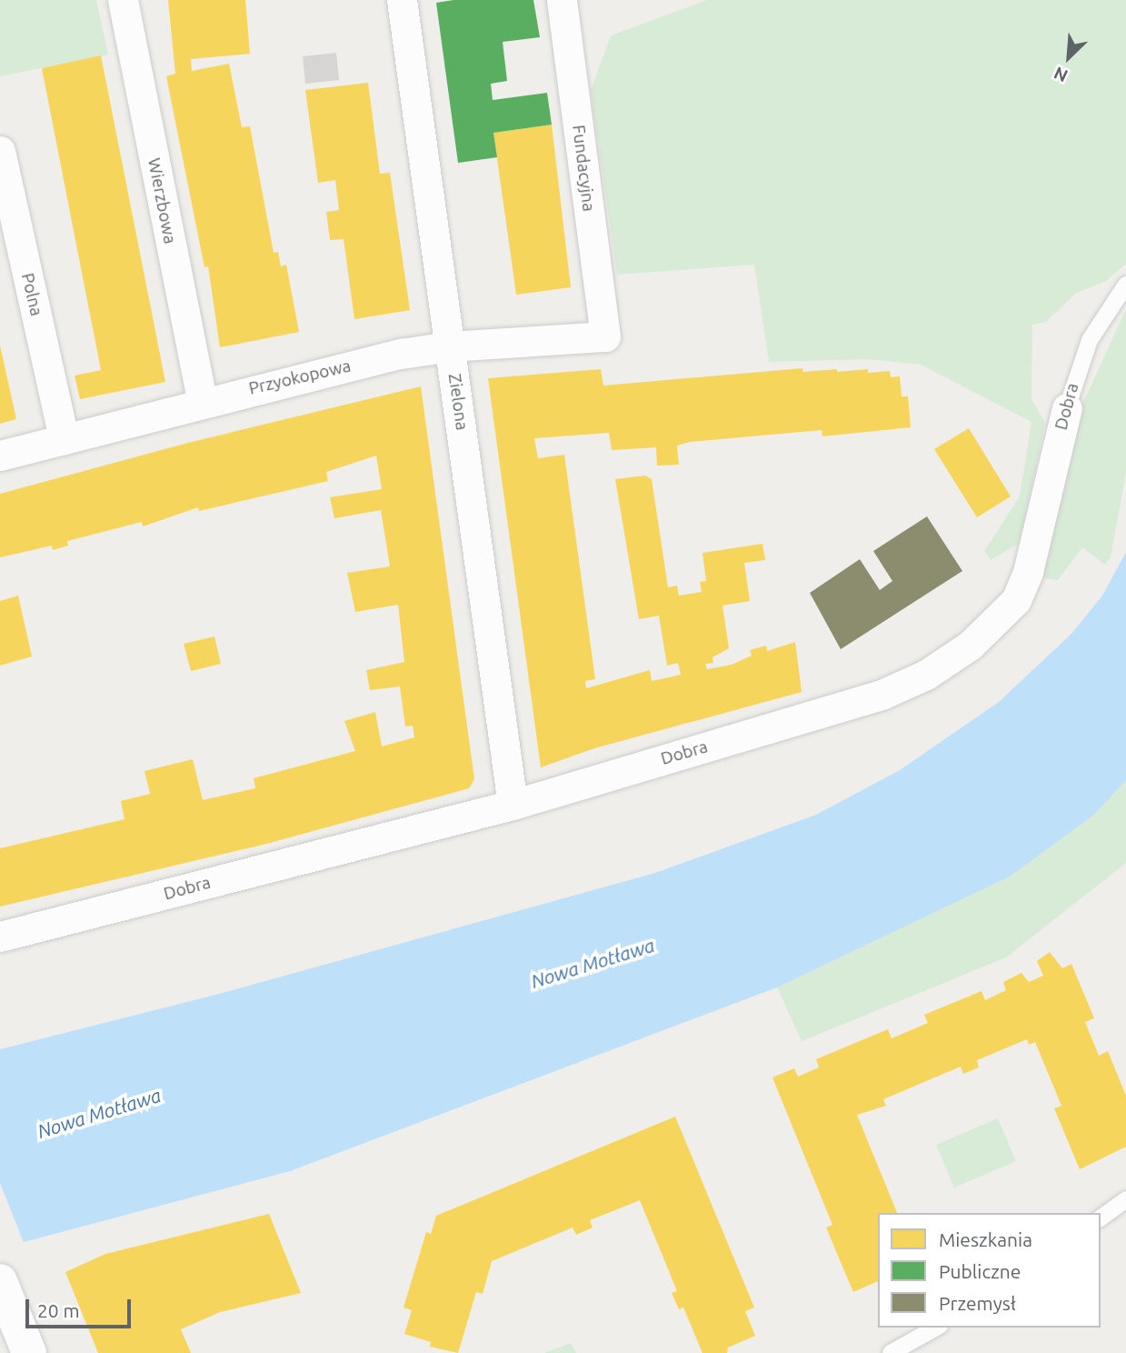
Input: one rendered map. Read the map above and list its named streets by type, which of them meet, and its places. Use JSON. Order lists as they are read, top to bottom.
{
  "streets": {
    "street": [
      "Fundacyjna",
      "Wierzbowa",
      "Polna",
      "Przyokopowa",
      "Zielona",
      "Dobra"
    ]
  },
  "crossings": [
    ["Fundacyjna", "Przyokopowa"],
    ["Wierzbowa", "Przyokopowa"],
    ["Polna", "Przyokopowa"],
    ["Przyokopowa", "Zielona"],
    ["Zielona", "Dobra"]
  ],
  "water": ["Nowa Motława"],
  "legend": ["Mieszkania", "Publiczne", "Przemysł"],
  "scale_bar": "20 m",
  "north": "bottom left"
}
